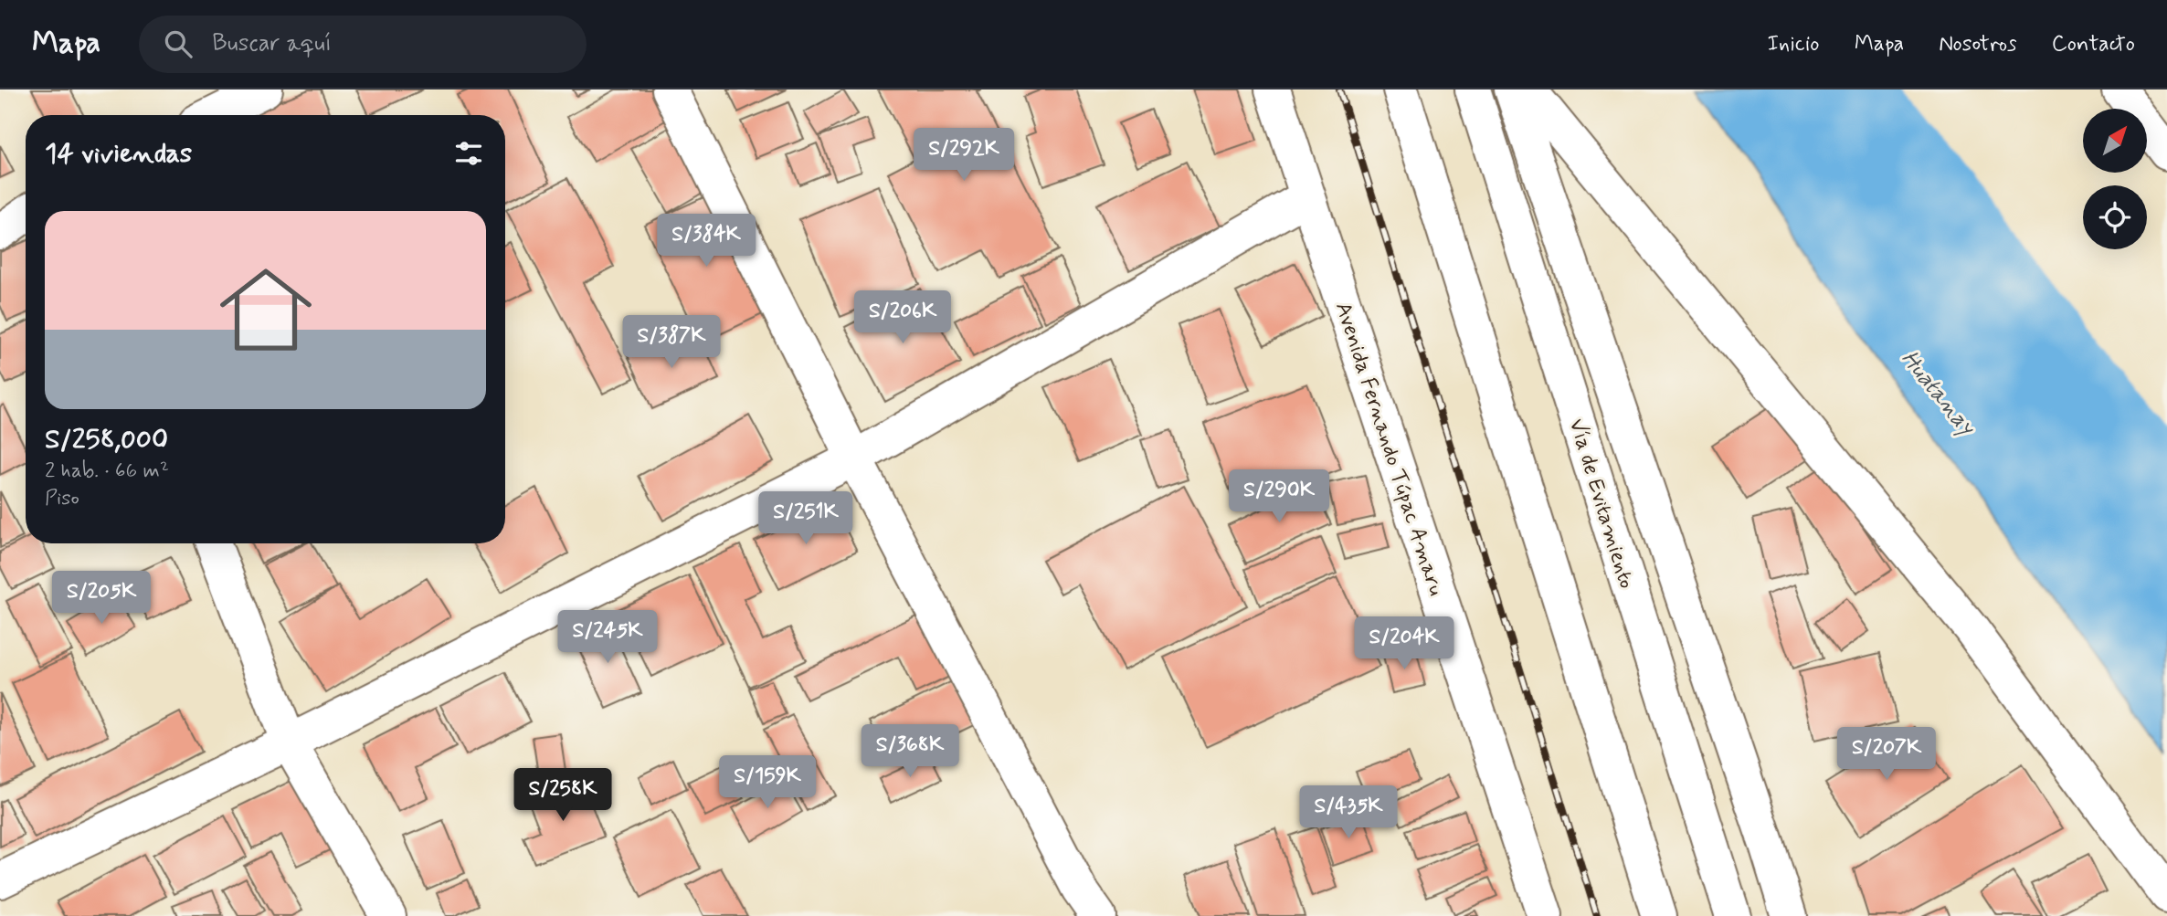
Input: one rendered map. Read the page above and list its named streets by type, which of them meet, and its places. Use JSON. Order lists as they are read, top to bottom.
{
  "streets": {
    "main road": ["Avenida Fernando Túpac Amaru", "Vía de Evitamiento"]
  },
  "water": ["Huatanay"],
  "north": "top right",
  "page": {
    "header": "Mapa",
    "search": "Buscar aquí",
    "nav": [
      "Inicio",
      "Mapa",
      "Nosotros",
      "Contacto"
    ],
    "heading": "14 viviendas",
    "price": [
      "S/292K",
      "S/384K",
      "S/206K",
      "S/387K",
      "S/290K",
      "S/251K",
      "S/205K",
      "S/245K",
      "S/204K",
      "S/368K",
      "S/207K",
      "S/159K",
      "S/258K",
      "S/435K"
    ],
    "list": [
      {
        "name": "S/258,000",
        "note": "2 hab. · 66 m² · Piso"
      }
    ]
  }
}
